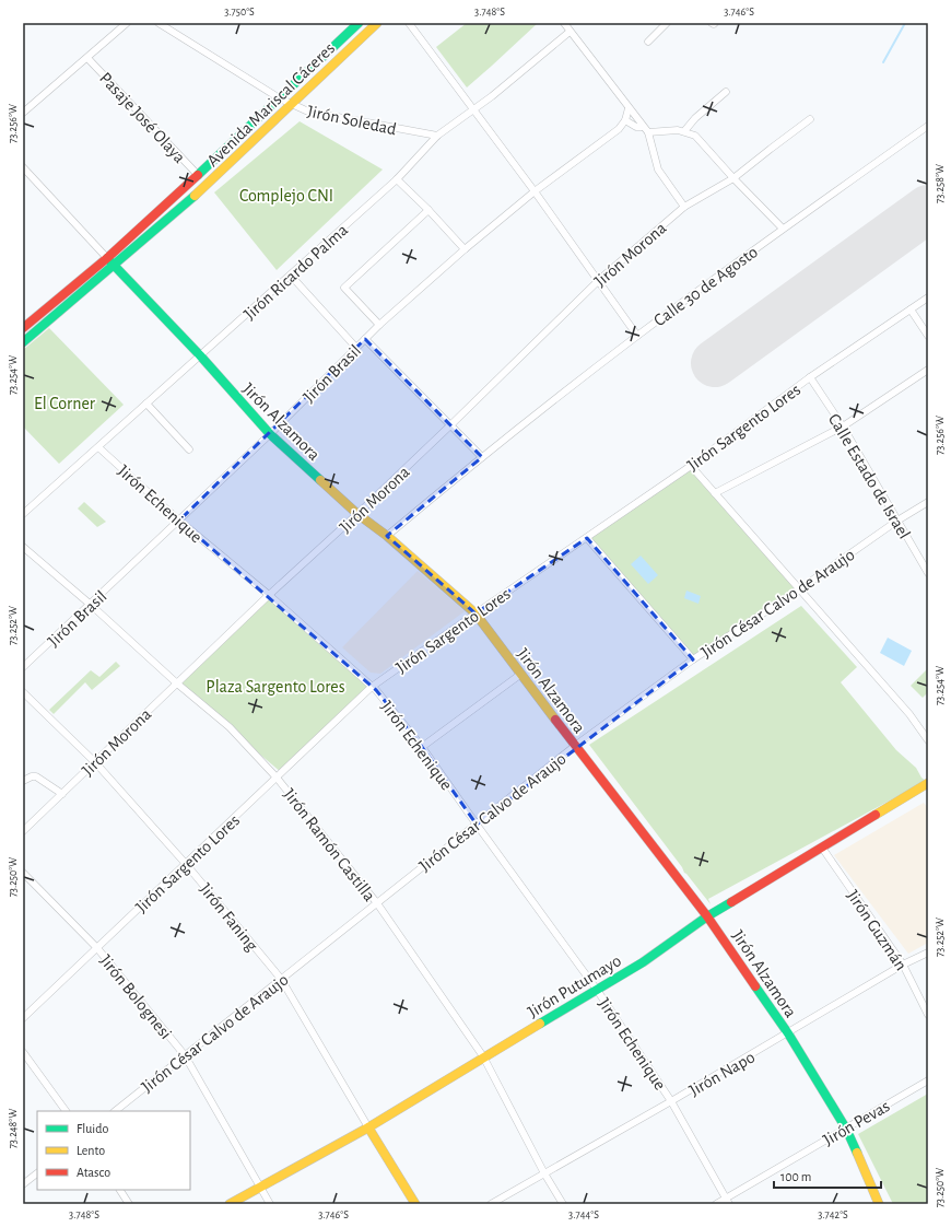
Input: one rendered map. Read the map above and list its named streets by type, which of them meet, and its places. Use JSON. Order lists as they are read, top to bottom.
{
  "streets": {
    "street": [
      "Avenida Mariscal Cáceres",
      "Pasaje José Olaya",
      "Jirón Soledad",
      "Jirón Morona",
      "Jirón Ricardo Palma",
      "Calle 30 de Agosto",
      "Jirón Brasil",
      "Jirón Alzamora",
      "Jirón Sargento Lores",
      "Calle Estado de Israel",
      "Jirón Echenique",
      "Jirón César Calvo de Araujo",
      "Jirón Ramón Castilla",
      "Jirón Faning",
      "Jirón Guzmán",
      "Jirón Putumayo",
      "Jirón Bolognesi",
      "Jirón Napo",
      "Jirón Pevas"
    ]
  },
  "crossings": [
    ["Avenida Mariscal Cáceres", "Pasaje José Olaya"],
    ["Avenida Mariscal Cáceres", "Jirón Soledad"],
    ["Avenida Mariscal Cáceres", "Jirón Alzamora"],
    ["Jirón Soledad", "Jirón Ricardo Palma"],
    ["Jirón Morona", "Jirón Alzamora"],
    ["Jirón Morona", "Jirón Echenique"],
    ["Jirón Morona", "Jirón Ramón Castilla"],
    ["Jirón Morona", "Jirón Faning"],
    ["Jirón Ricardo Palma", "Jirón Alzamora"],
    ["Jirón Ricardo Palma", "Jirón Echenique"],
    ["Calle 30 de Agosto", "Jirón Alzamora"],
    ["Jirón Brasil", "Jirón Alzamora"],
    ["Jirón Brasil", "Jirón Echenique"],
    ["Jirón Brasil", "Jirón Ramón Castilla"],
    ["Jirón Alzamora", "Jirón Sargento Lores"],
    ["Jirón Alzamora", "Jirón César Calvo de Araujo"],
    ["Jirón Alzamora", "Jirón Putumayo"],
    ["Jirón Alzamora", "Jirón Napo"],
    ["Jirón Alzamora", "Jirón Pevas"],
    ["Jirón Sargento Lores", "Calle Estado de Israel"],
    ["Jirón Sargento Lores", "Jirón Echenique"],
    ["Jirón Sargento Lores", "Jirón Ramón Castilla"],
    ["Jirón Sargento Lores", "Jirón Faning"],
    ["Jirón Sargento Lores", "Jirón Bolognesi"],
    ["Calle Estado de Israel", "Jirón César Calvo de Araujo"],
    ["Jirón Echenique", "Jirón César Calvo de Araujo"],
    ["Jirón Echenique", "Jirón Putumayo"],
    ["Jirón Echenique", "Jirón Napo"],
    ["Jirón Echenique", "Jirón Pevas"],
    ["Jirón César Calvo de Araujo", "Jirón Ramón Castilla"],
    ["Jirón César Calvo de Araujo", "Jirón Faning"],
    ["Jirón César Calvo de Araujo", "Jirón Bolognesi"],
    ["Jirón Ramón Castilla", "Jirón Putumayo"],
    ["Jirón Ramón Castilla", "Jirón Napo"],
    ["Jirón Faning", "Jirón Putumayo"],
    ["Jirón Guzmán", "Jirón Putumayo"],
    ["Jirón Guzmán", "Jirón Napo"],
    ["Jirón Putumayo", "Jirón Bolognesi"]
  ],
  "parks": ["Complejo CNI", "El Corner", "Plaza Sargento Lores"],
  "legend": ["Fluido", "Lento", "Atasco"],
  "scale_bar": "100 m",
  "coordinates": [
    "3.750°S",
    "3.748°S",
    "3.746°S",
    "73.256°W",
    "73.258°W",
    "73.254°W",
    "73.252°W",
    "73.250°W",
    "73.248°W",
    "3.744°S",
    "3.742°S"
  ]
}
